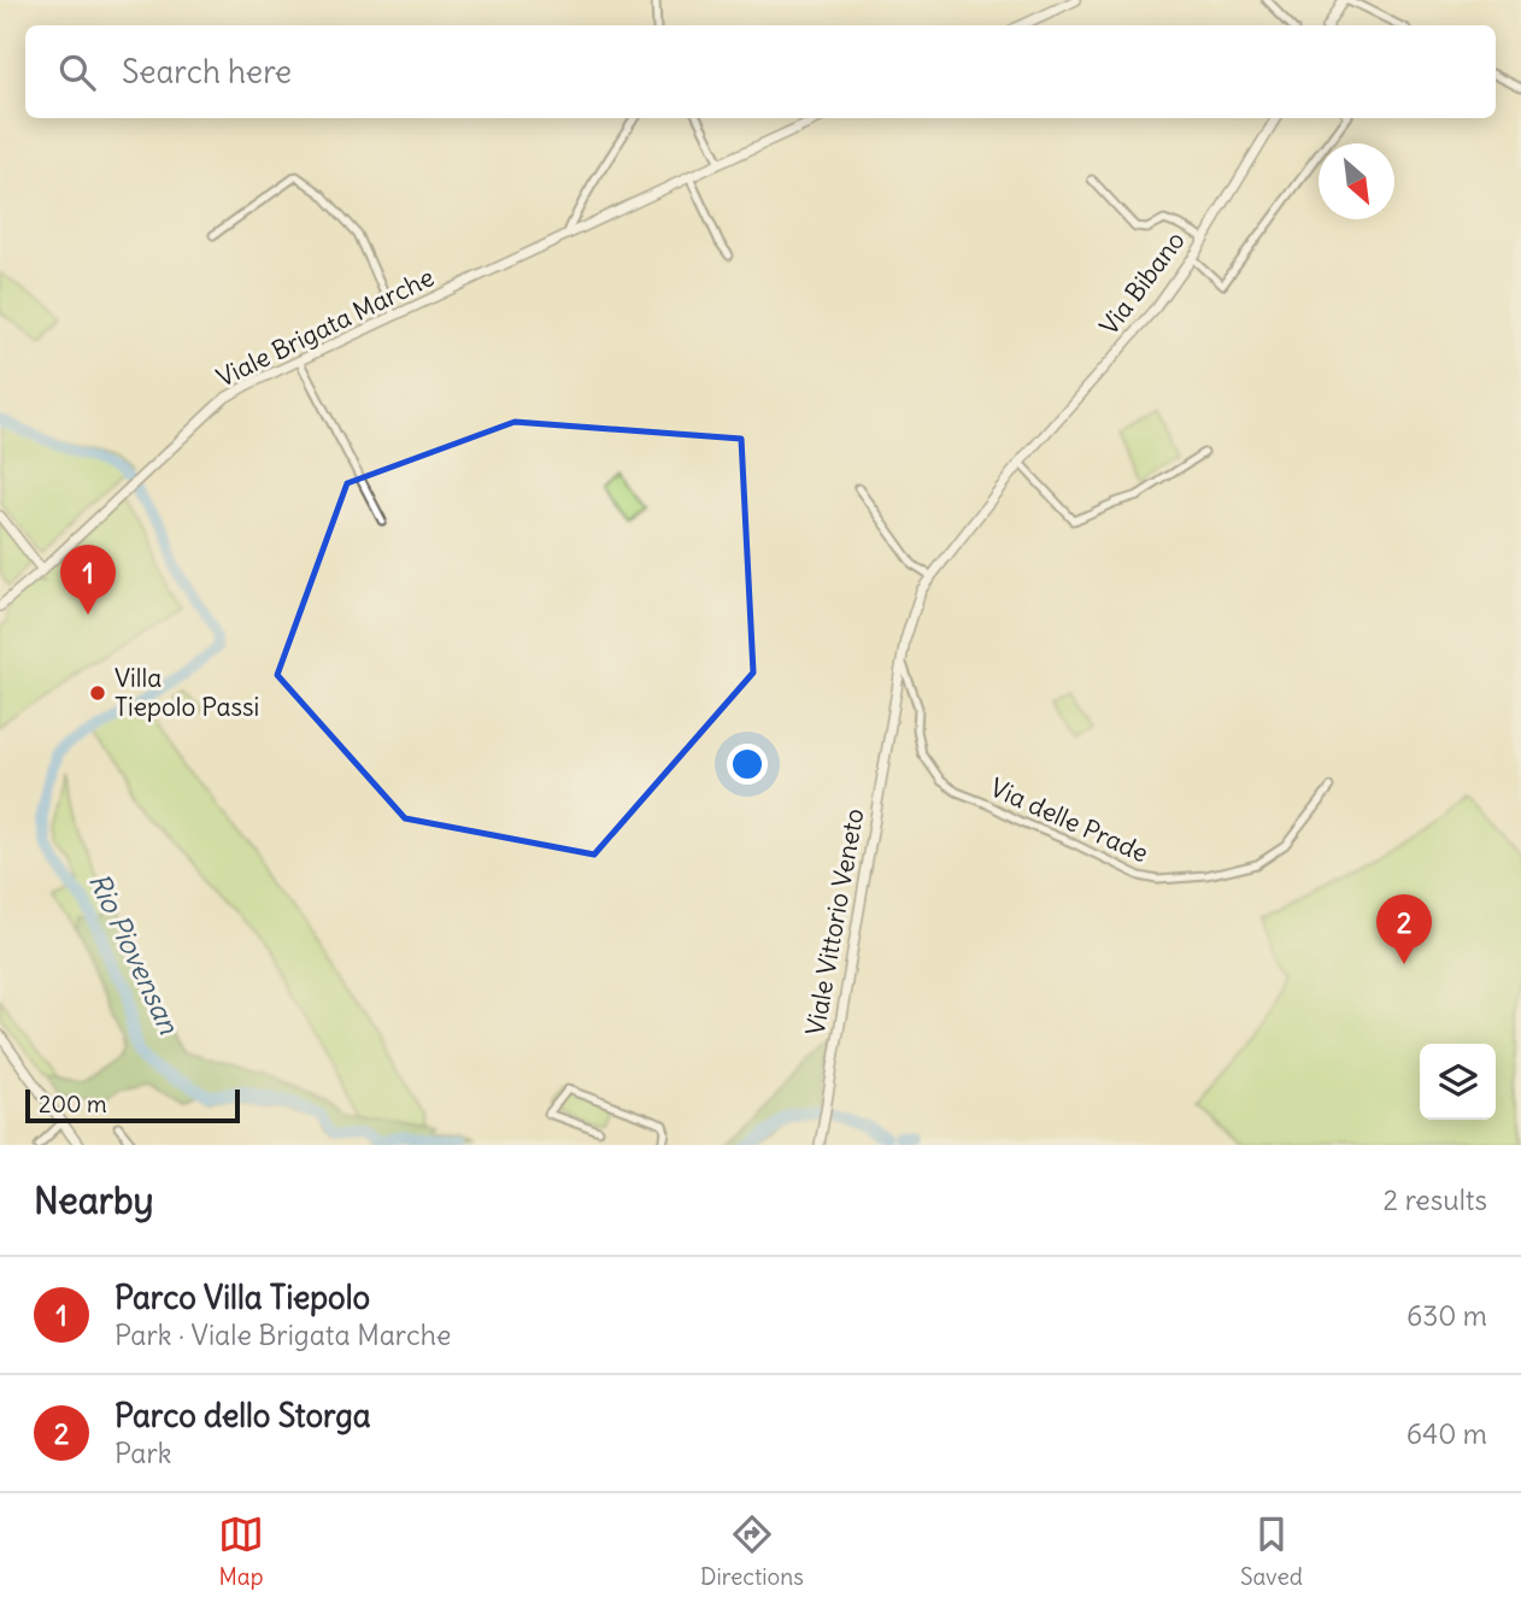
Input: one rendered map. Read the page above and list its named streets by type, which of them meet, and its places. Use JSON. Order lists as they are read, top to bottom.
{
  "streets": {
    "street": [
      "Via Bibano",
      "Viale Brigata Marche",
      "Via delle Prade",
      "Viale Vittorio Veneto"
    ]
  },
  "crossings": [
    ["Via Bibano", "Via delle Prade"],
    ["Via Bibano", "Viale Vittorio Veneto"]
  ],
  "water": ["Rio Piovensan"],
  "places": ["Villa Tiepolo Passi"],
  "scale_bar": "200 m",
  "north": "bottom right",
  "page": {
    "search": "Search here",
    "pins": ["1", "2"],
    "scale": "200 m",
    "heading": ["Nearby", "2 results"],
    "list": [
      {
        "mark": "1",
        "name": "Parco Villa Tiepolo",
        "note": "Park · Viale Brigata Marche",
        "value": "630 m"
      },
      {
        "mark": "2",
        "name": "Parco dello Storga",
        "note": "Park",
        "value": "640 m"
      }
    ],
    "nav": ["Map", "Directions", "Saved"]
  }
}
